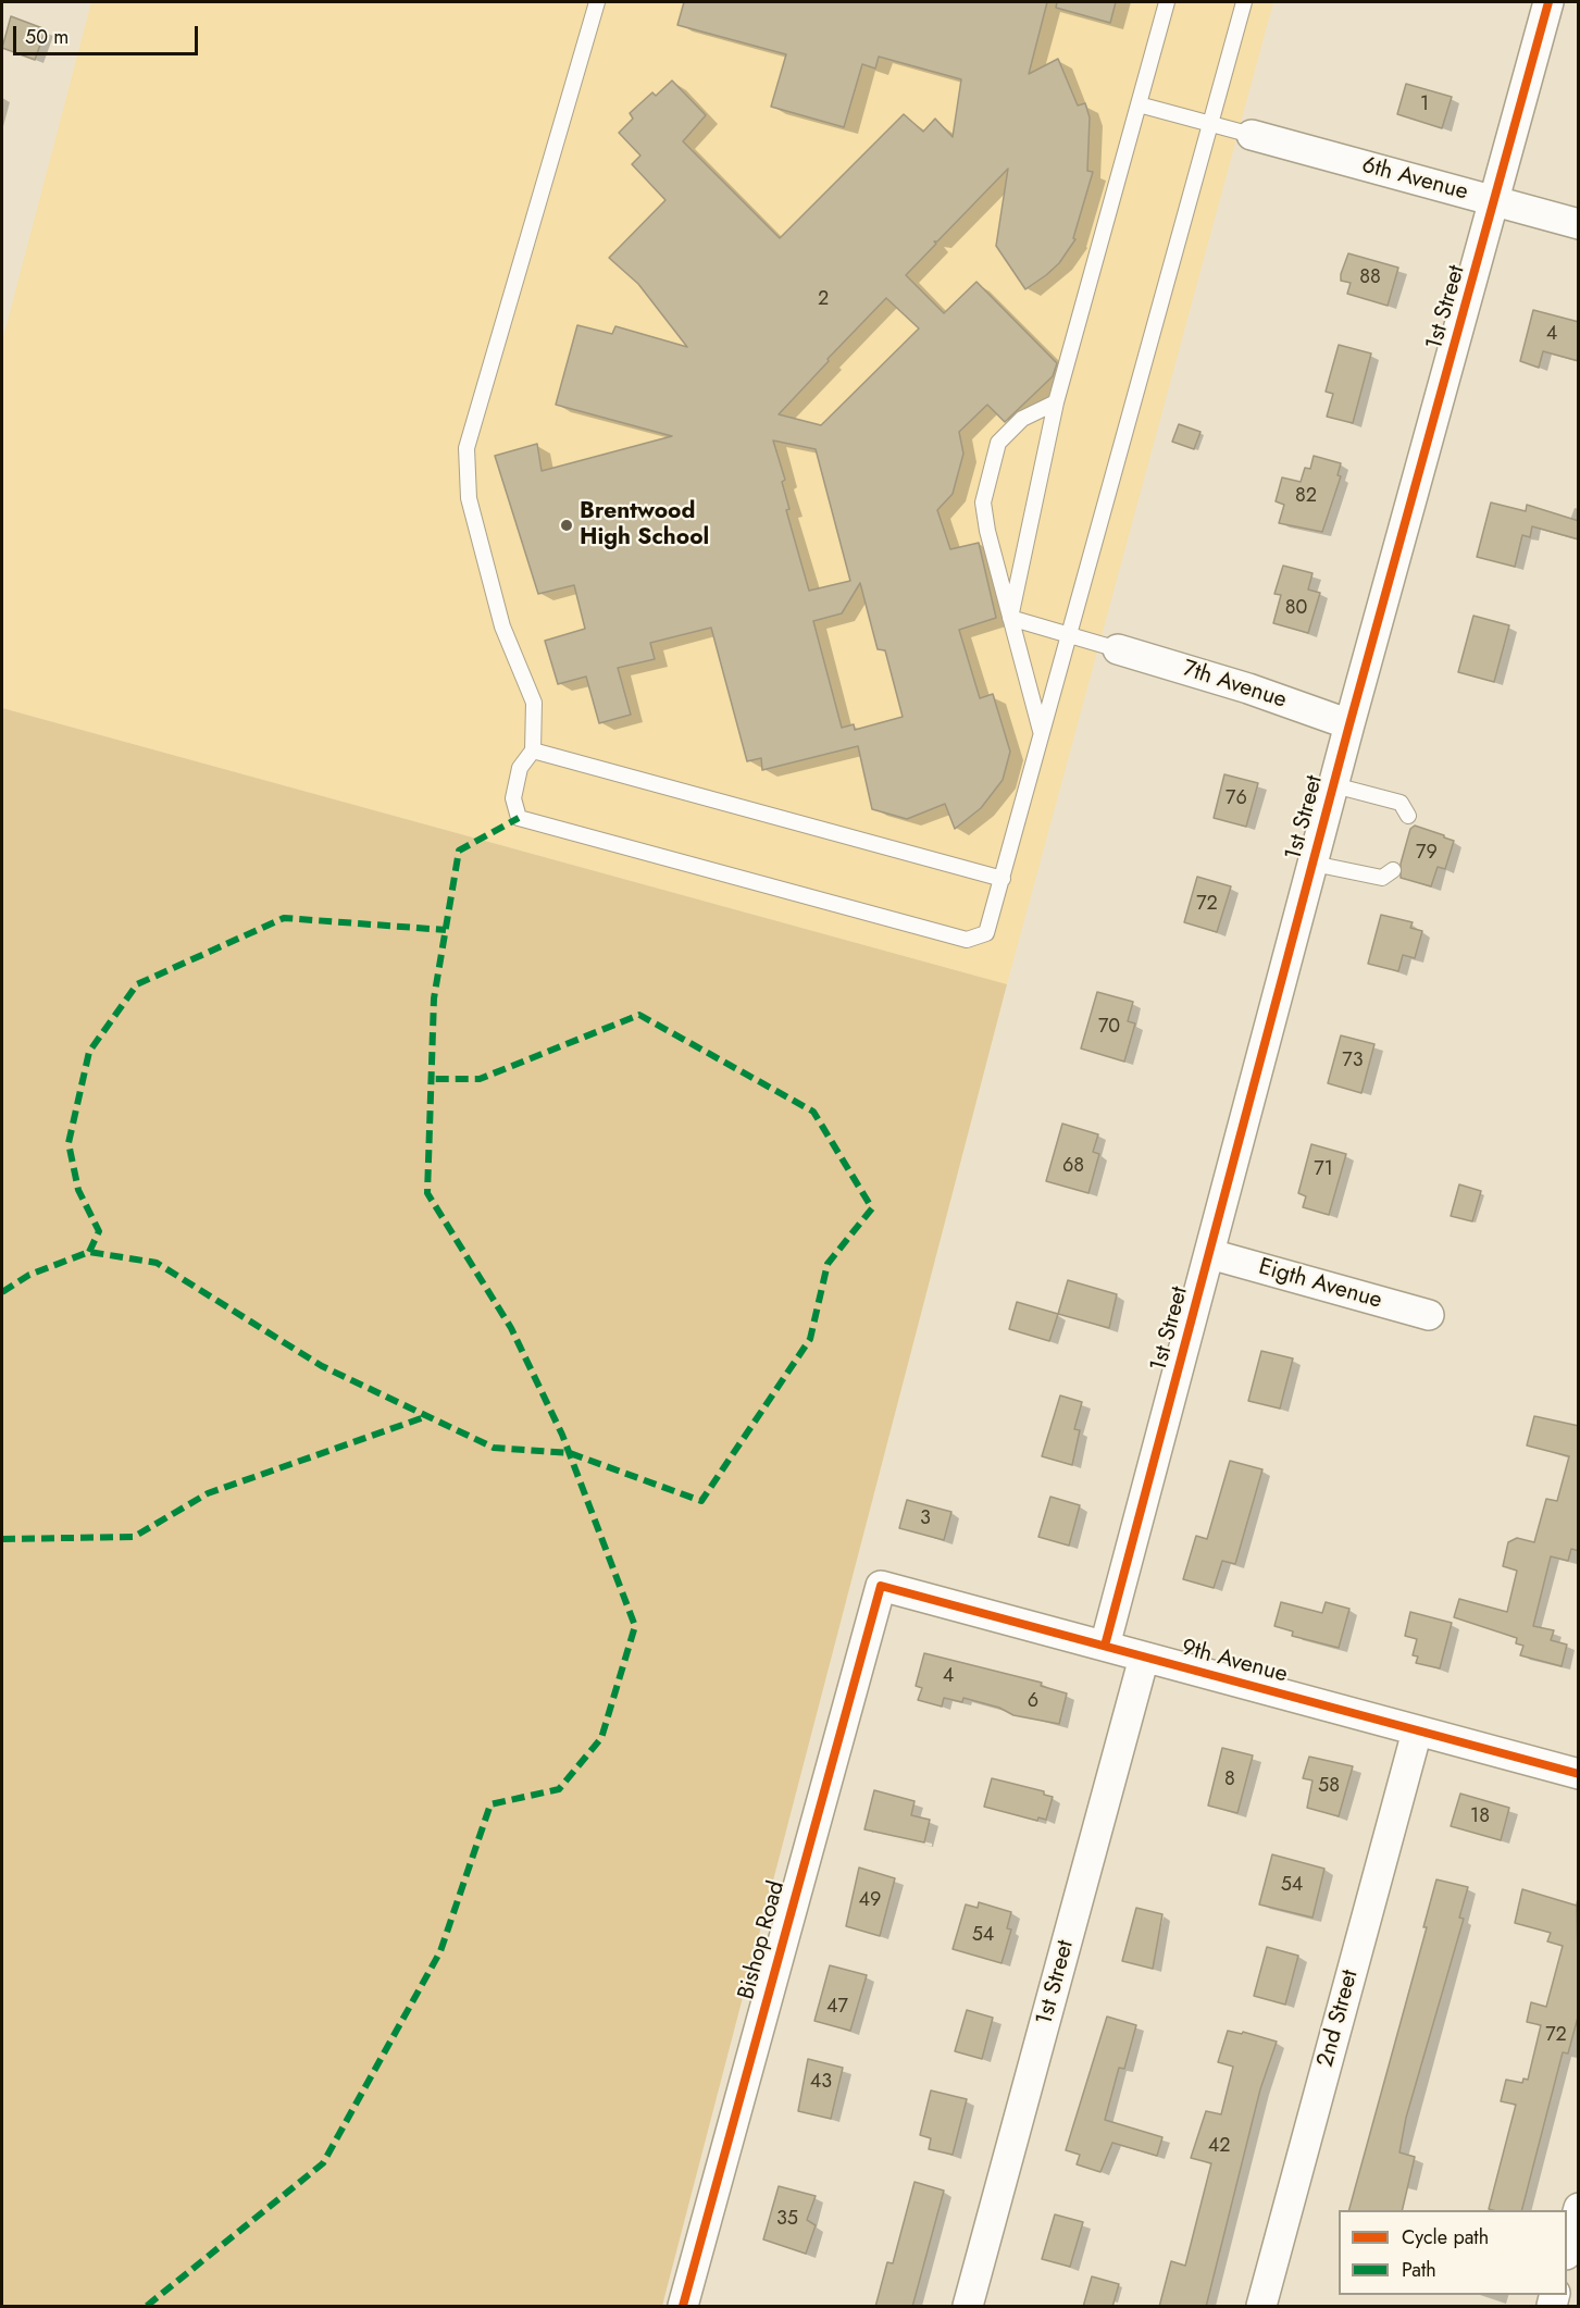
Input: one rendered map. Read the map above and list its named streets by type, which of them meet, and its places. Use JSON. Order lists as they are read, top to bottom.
{
  "streets": {
    "street": [
      "6th Avenue",
      "1st Street",
      "7th Avenue",
      "Eigth Avenue",
      "9th Avenue",
      "Bishop Road",
      "2nd Street"
    ]
  },
  "crossings": [
    ["6th Avenue", "1st Street"],
    ["1st Street", "7th Avenue"],
    ["1st Street", "Eigth Avenue"],
    ["1st Street", "9th Avenue"],
    ["9th Avenue", "Bishop Road"],
    ["9th Avenue", "2nd Street"]
  ],
  "places": ["Brentwood High School"],
  "house_numbers": [
    "1",
    "88",
    "2",
    "4",
    "82",
    "80",
    "76",
    "79",
    "72",
    "70",
    "73",
    "68",
    "71",
    "3",
    "4",
    "6",
    "8",
    "58",
    "18",
    "54",
    "49",
    "54",
    "47",
    "72",
    "43",
    "42",
    "35"
  ],
  "legend": ["Cycle path", "Path"],
  "scale_bar": "50 m"
}
